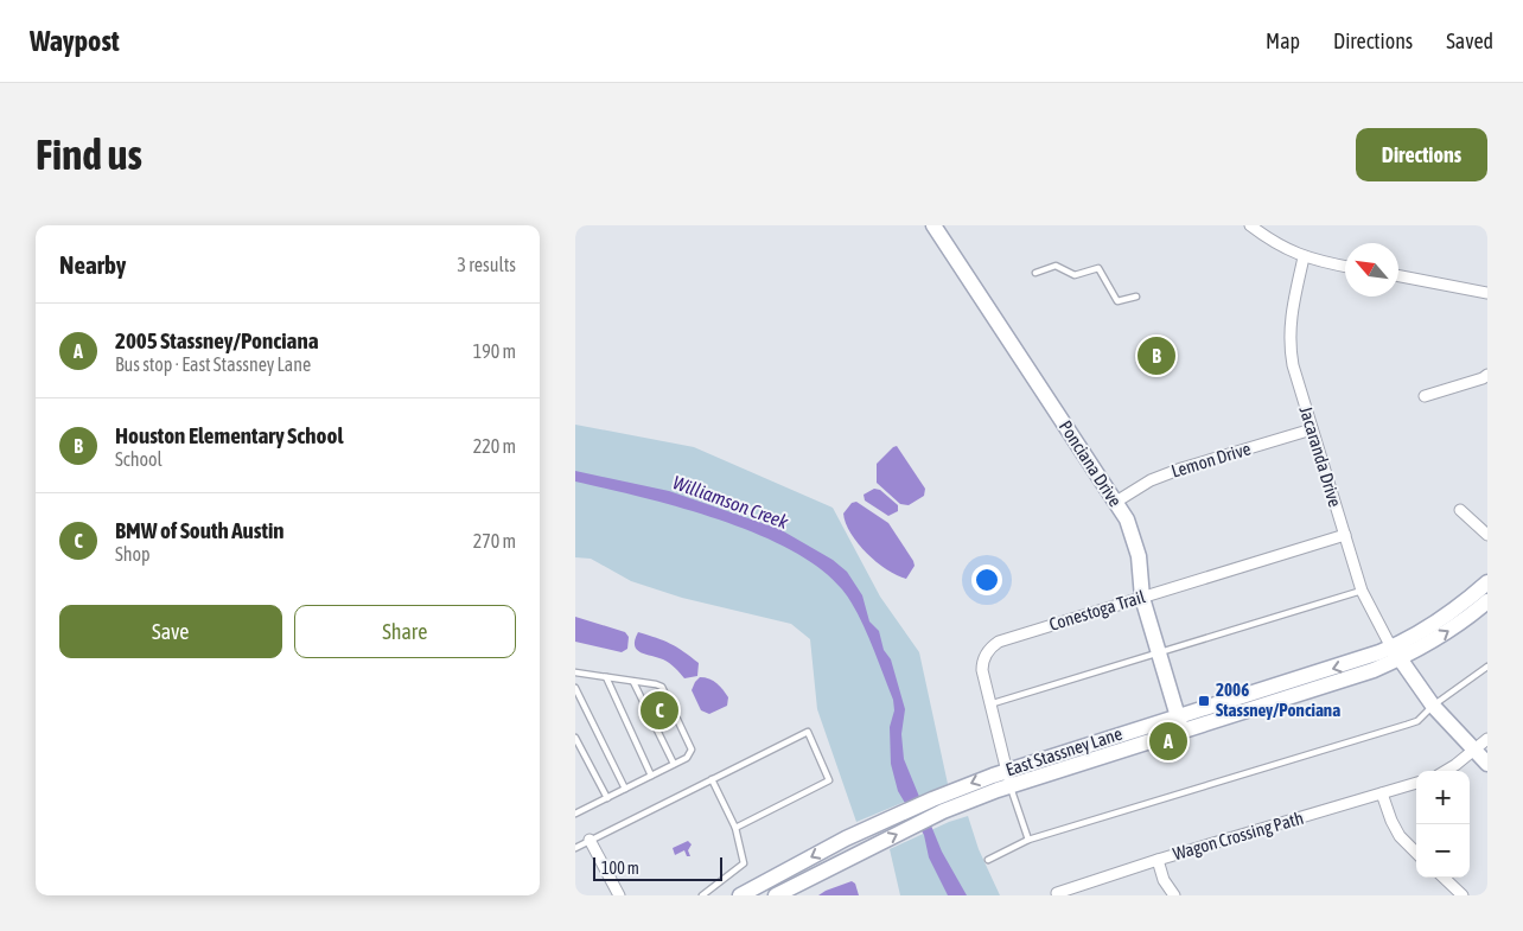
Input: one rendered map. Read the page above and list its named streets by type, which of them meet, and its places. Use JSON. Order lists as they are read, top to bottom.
{
  "streets": {
    "main road": ["Ponciana Drive", "East Stassney Lane"],
    "street": [
      "Jacaranda Drive",
      "Lemon Drive",
      "Conestoga Trail",
      "Wagon Crossing Path"
    ]
  },
  "crossings": [
    ["Jacaranda Drive", "Lemon Drive"],
    ["Jacaranda Drive", "Conestoga Trail"],
    ["Jacaranda Drive", "East Stassney Lane"],
    ["Lemon Drive", "Ponciana Drive"],
    ["Ponciana Drive", "Conestoga Trail"],
    ["Ponciana Drive", "East Stassney Lane"],
    ["Conestoga Trail", "East Stassney Lane"]
  ],
  "water": ["Williamson Creek"],
  "places": {
    "transit": ["2006 Stassney/Ponciana"]
  },
  "scale_bar": "100 m",
  "north": "top left",
  "page": {
    "header": "Waypost",
    "nav": ["Map", "Directions", "Saved"],
    "buttons": [
      "Directions",
      ["Save", "Share"]
    ],
    "title": "Find us",
    "heading": ["Nearby", "3 results"],
    "list": [
      {
        "mark": "A",
        "name": "2005 Stassney/Ponciana",
        "note": "Bus stop · East Stassney Lane",
        "value": "190 m"
      },
      {
        "mark": "B",
        "name": "Houston Elementary School",
        "note": "School",
        "value": "220 m"
      },
      {
        "mark": "C",
        "name": "BMW of South Austin",
        "note": "Shop",
        "value": "270 m"
      }
    ],
    "pins": ["B", "C", "A"],
    "map_buttons": ["+", "−"],
    "scale": "100 m"
  }
}
